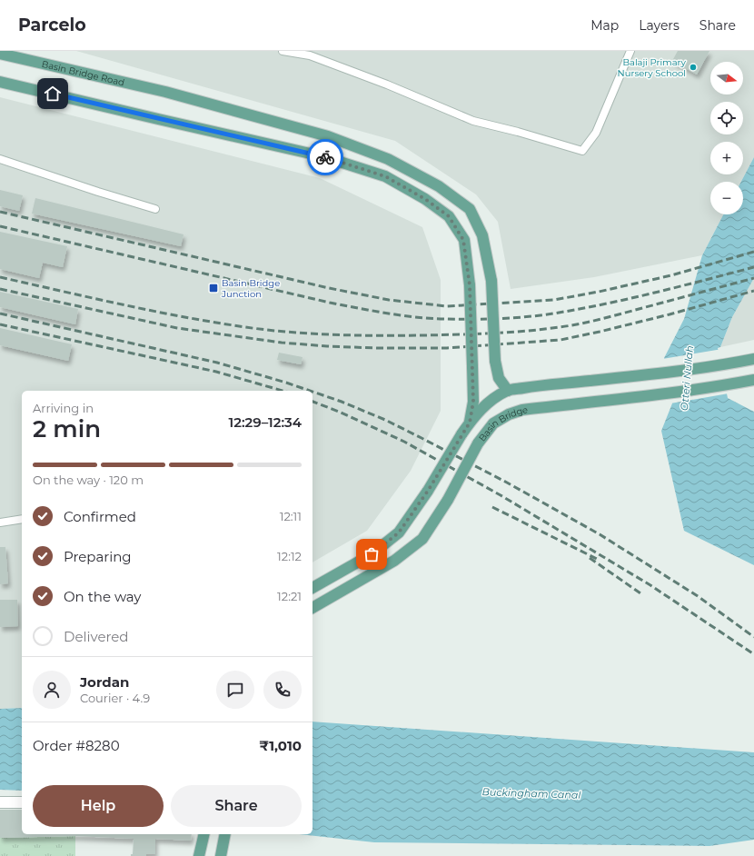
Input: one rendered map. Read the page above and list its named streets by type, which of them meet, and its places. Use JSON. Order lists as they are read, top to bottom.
{
  "streets": {
    "main road": ["Basin Bridge Road", "Basin Bridge"]
  },
  "water": ["Otteri Nullah", "Buckingham Canal"],
  "places": {
    "other": ["Balaji Primary Nursery School"],
    "transit": ["Basin Bridge Junction"]
  },
  "north": "right",
  "page": {
    "header": "Parcelo",
    "nav": ["Map", "Layers", "Share"],
    "map_buttons": ["+", "−"],
    "heading": ["2 min", "Arriving in", "12:29–12:34"],
    "panel": [
      "Jordan",
      "Courier · 4.9",
      "Order #8280",
      "₹1,010"
    ],
    "bar": "On the way · 120 m",
    "list": [
      ["Confirmed", "12:11"],
      ["Preparing", "12:12"],
      ["On the way", "12:21"],
      "Delivered"
    ],
    "buttons": ["Help", "Share"]
  }
}
